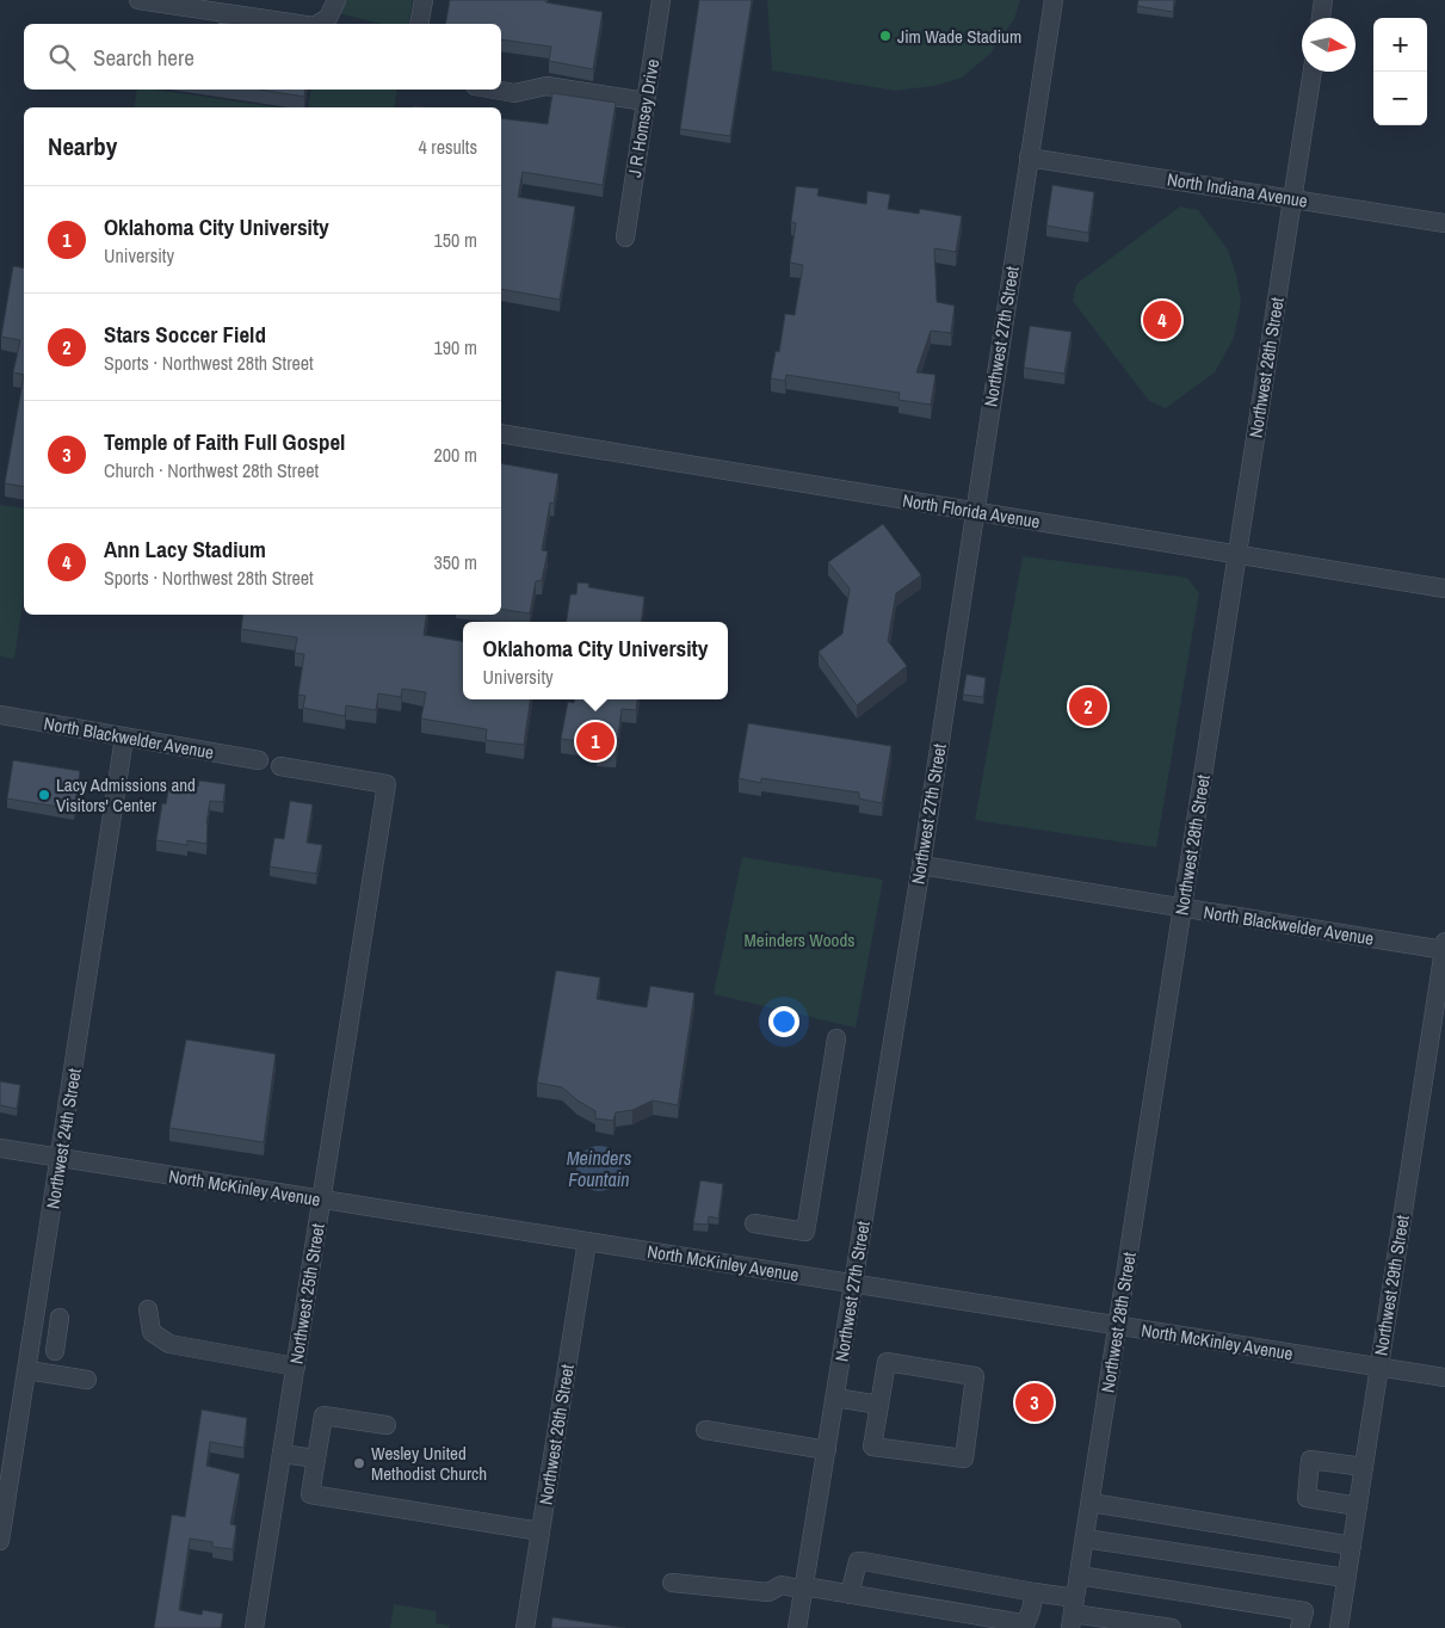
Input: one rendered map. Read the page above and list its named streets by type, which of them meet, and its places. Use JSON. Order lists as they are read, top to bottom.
{
  "streets": {
    "street": [
      "J R Homsey Drive",
      "North Indiana Avenue",
      "Northwest 27th Street",
      "Northwest 28th Street",
      "North Florida Avenue",
      "North Blackwelder Avenue",
      "Northwest 24th Street",
      "North McKinley Avenue",
      "Northwest 29th Street",
      "Northwest 25th Street",
      "Northwest 26th Street"
    ]
  },
  "crossings": [
    ["North Indiana Avenue", "Northwest 27th Street"],
    ["North Indiana Avenue", "Northwest 28th Street"],
    ["Northwest 27th Street", "North Florida Avenue"],
    ["Northwest 27th Street", "North Blackwelder Avenue"],
    ["Northwest 27th Street", "North McKinley Avenue"],
    ["Northwest 28th Street", "North Florida Avenue"],
    ["Northwest 28th Street", "North Blackwelder Avenue"],
    ["Northwest 28th Street", "North McKinley Avenue"],
    ["North Blackwelder Avenue", "Northwest 24th Street"],
    ["North Blackwelder Avenue", "Northwest 29th Street"],
    ["Northwest 24th Street", "North McKinley Avenue"],
    ["North McKinley Avenue", "Northwest 29th Street"],
    ["North McKinley Avenue", "Northwest 25th Street"],
    ["North McKinley Avenue", "Northwest 26th Street"]
  ],
  "water": ["Meinders Fountain"],
  "parks": ["Meinders Woods"],
  "places": ["Jim Wade Stadium", "Lacy Admissions and Visitors' Center", "Wesley United Methodist Church"],
  "north": "right",
  "page": {
    "map_buttons": ["+", "−"],
    "search": "Search here",
    "heading": ["Nearby", "4 results"],
    "list": [
      {
        "mark": "1",
        "name": "Oklahoma City University",
        "note": "University",
        "value": "150 m"
      },
      {
        "mark": "2",
        "name": "Stars Soccer Field",
        "note": "Sports · Northwest 28th Street",
        "value": "190 m"
      },
      {
        "mark": "3",
        "name": "Temple of Faith Full Gospel",
        "note": "Church · Northwest 28th Street",
        "value": "200 m"
      },
      {
        "mark": "4",
        "name": "Ann Lacy Stadium",
        "note": "Sports · Northwest 28th Street",
        "value": "350 m"
      }
    ],
    "pins": [
      "4",
      "2",
      "1",
      "3"
    ],
    "popup": ["Oklahoma City University", "University"]
  }
}
